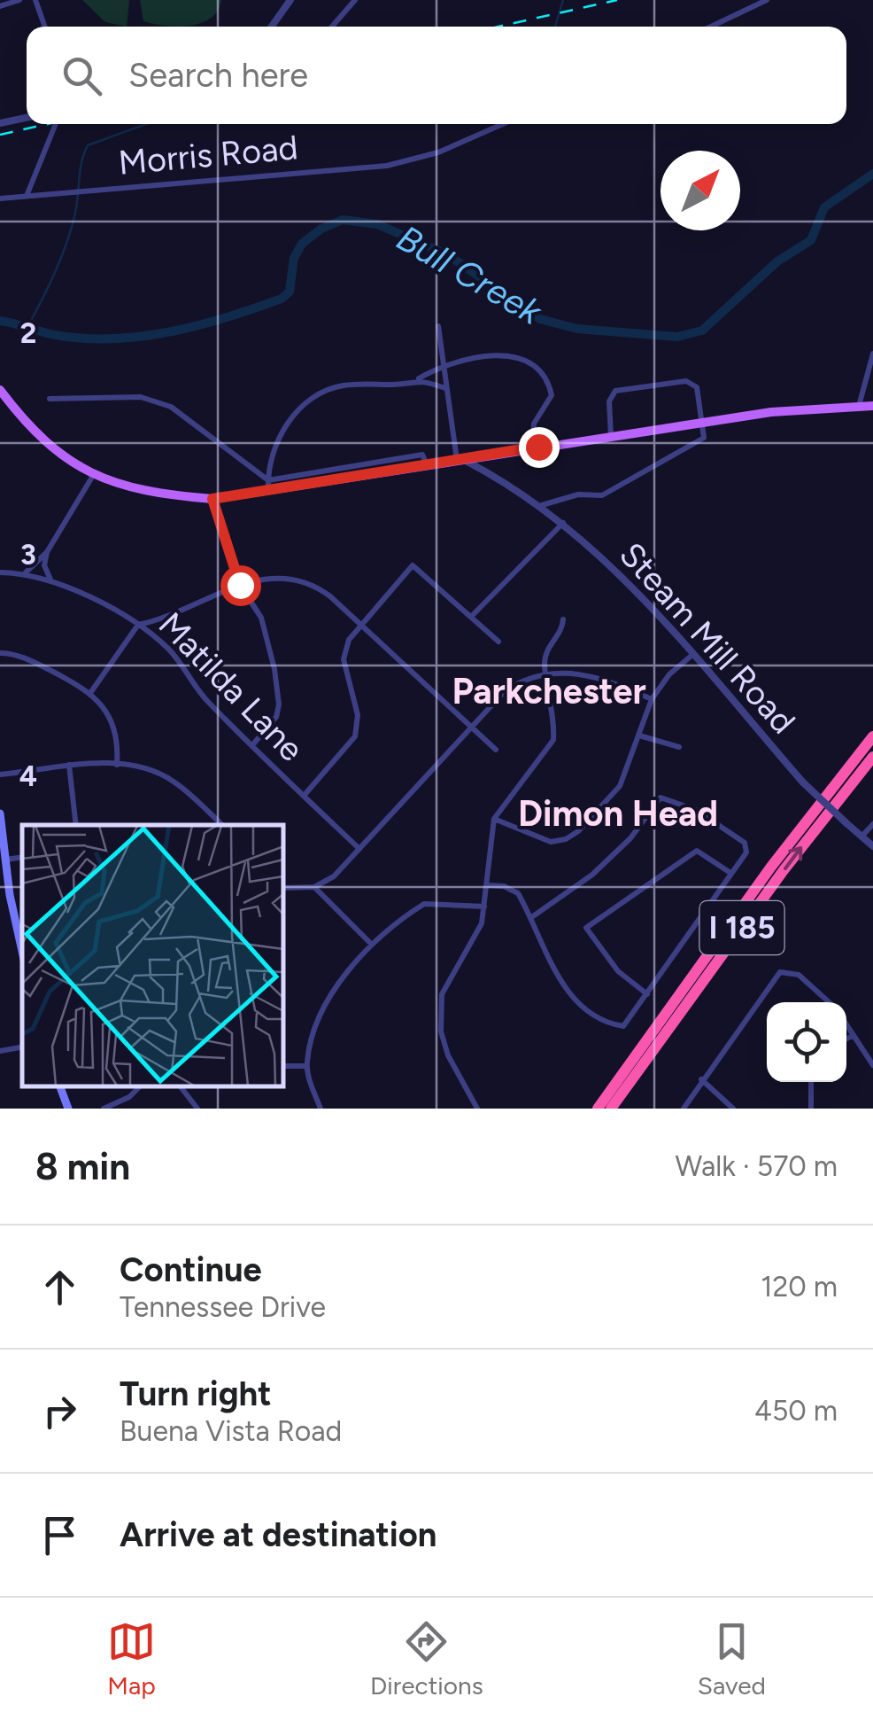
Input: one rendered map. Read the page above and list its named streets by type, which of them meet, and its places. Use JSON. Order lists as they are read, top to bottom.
{
  "streets": {
    "highway": ["I 185"],
    "street": ["Morris Road", "Steam Mill Road", "Matilda Lane"]
  },
  "districts": ["Parkchester", "Dimon Head"],
  "water": ["Bull Creek"],
  "north": "top right",
  "page": {
    "search": "Search here",
    "heading": ["8 min", "Walk · 570 m"],
    "list": [
      ["Continue", "Tennessee Drive", "120 m"],
      ["Turn right", "Buena Vista Road", "450 m"],
      "Arrive at destination"
    ],
    "nav": ["Map", "Directions", "Saved"]
  },
  "grid": {
    "rows": ["2", "3", "4"]
  }
}
